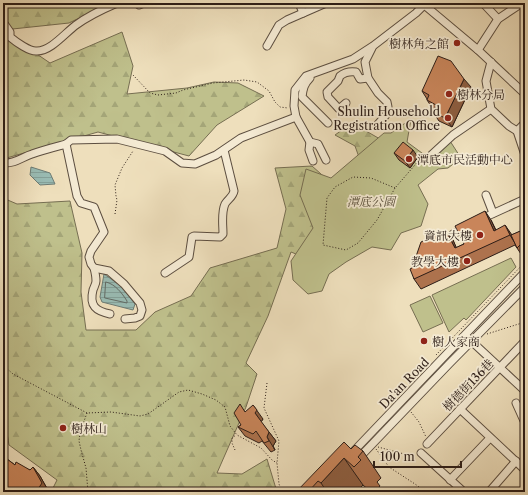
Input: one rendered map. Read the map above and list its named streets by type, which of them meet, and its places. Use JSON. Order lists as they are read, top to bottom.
{
  "streets": {
    "street": ["Da'an Road", "樹德街136巷"]
  },
  "parks": ["潭底公園"],
  "places": [
    "樹林角之館",
    "樹林分局",
    "Shulin Household Registration Office",
    "潭底市民活動中心",
    "資訊大樓",
    "教學大樓",
    "樹人家商",
    "樹林山"
  ],
  "scale_bar": "100 m"
}
